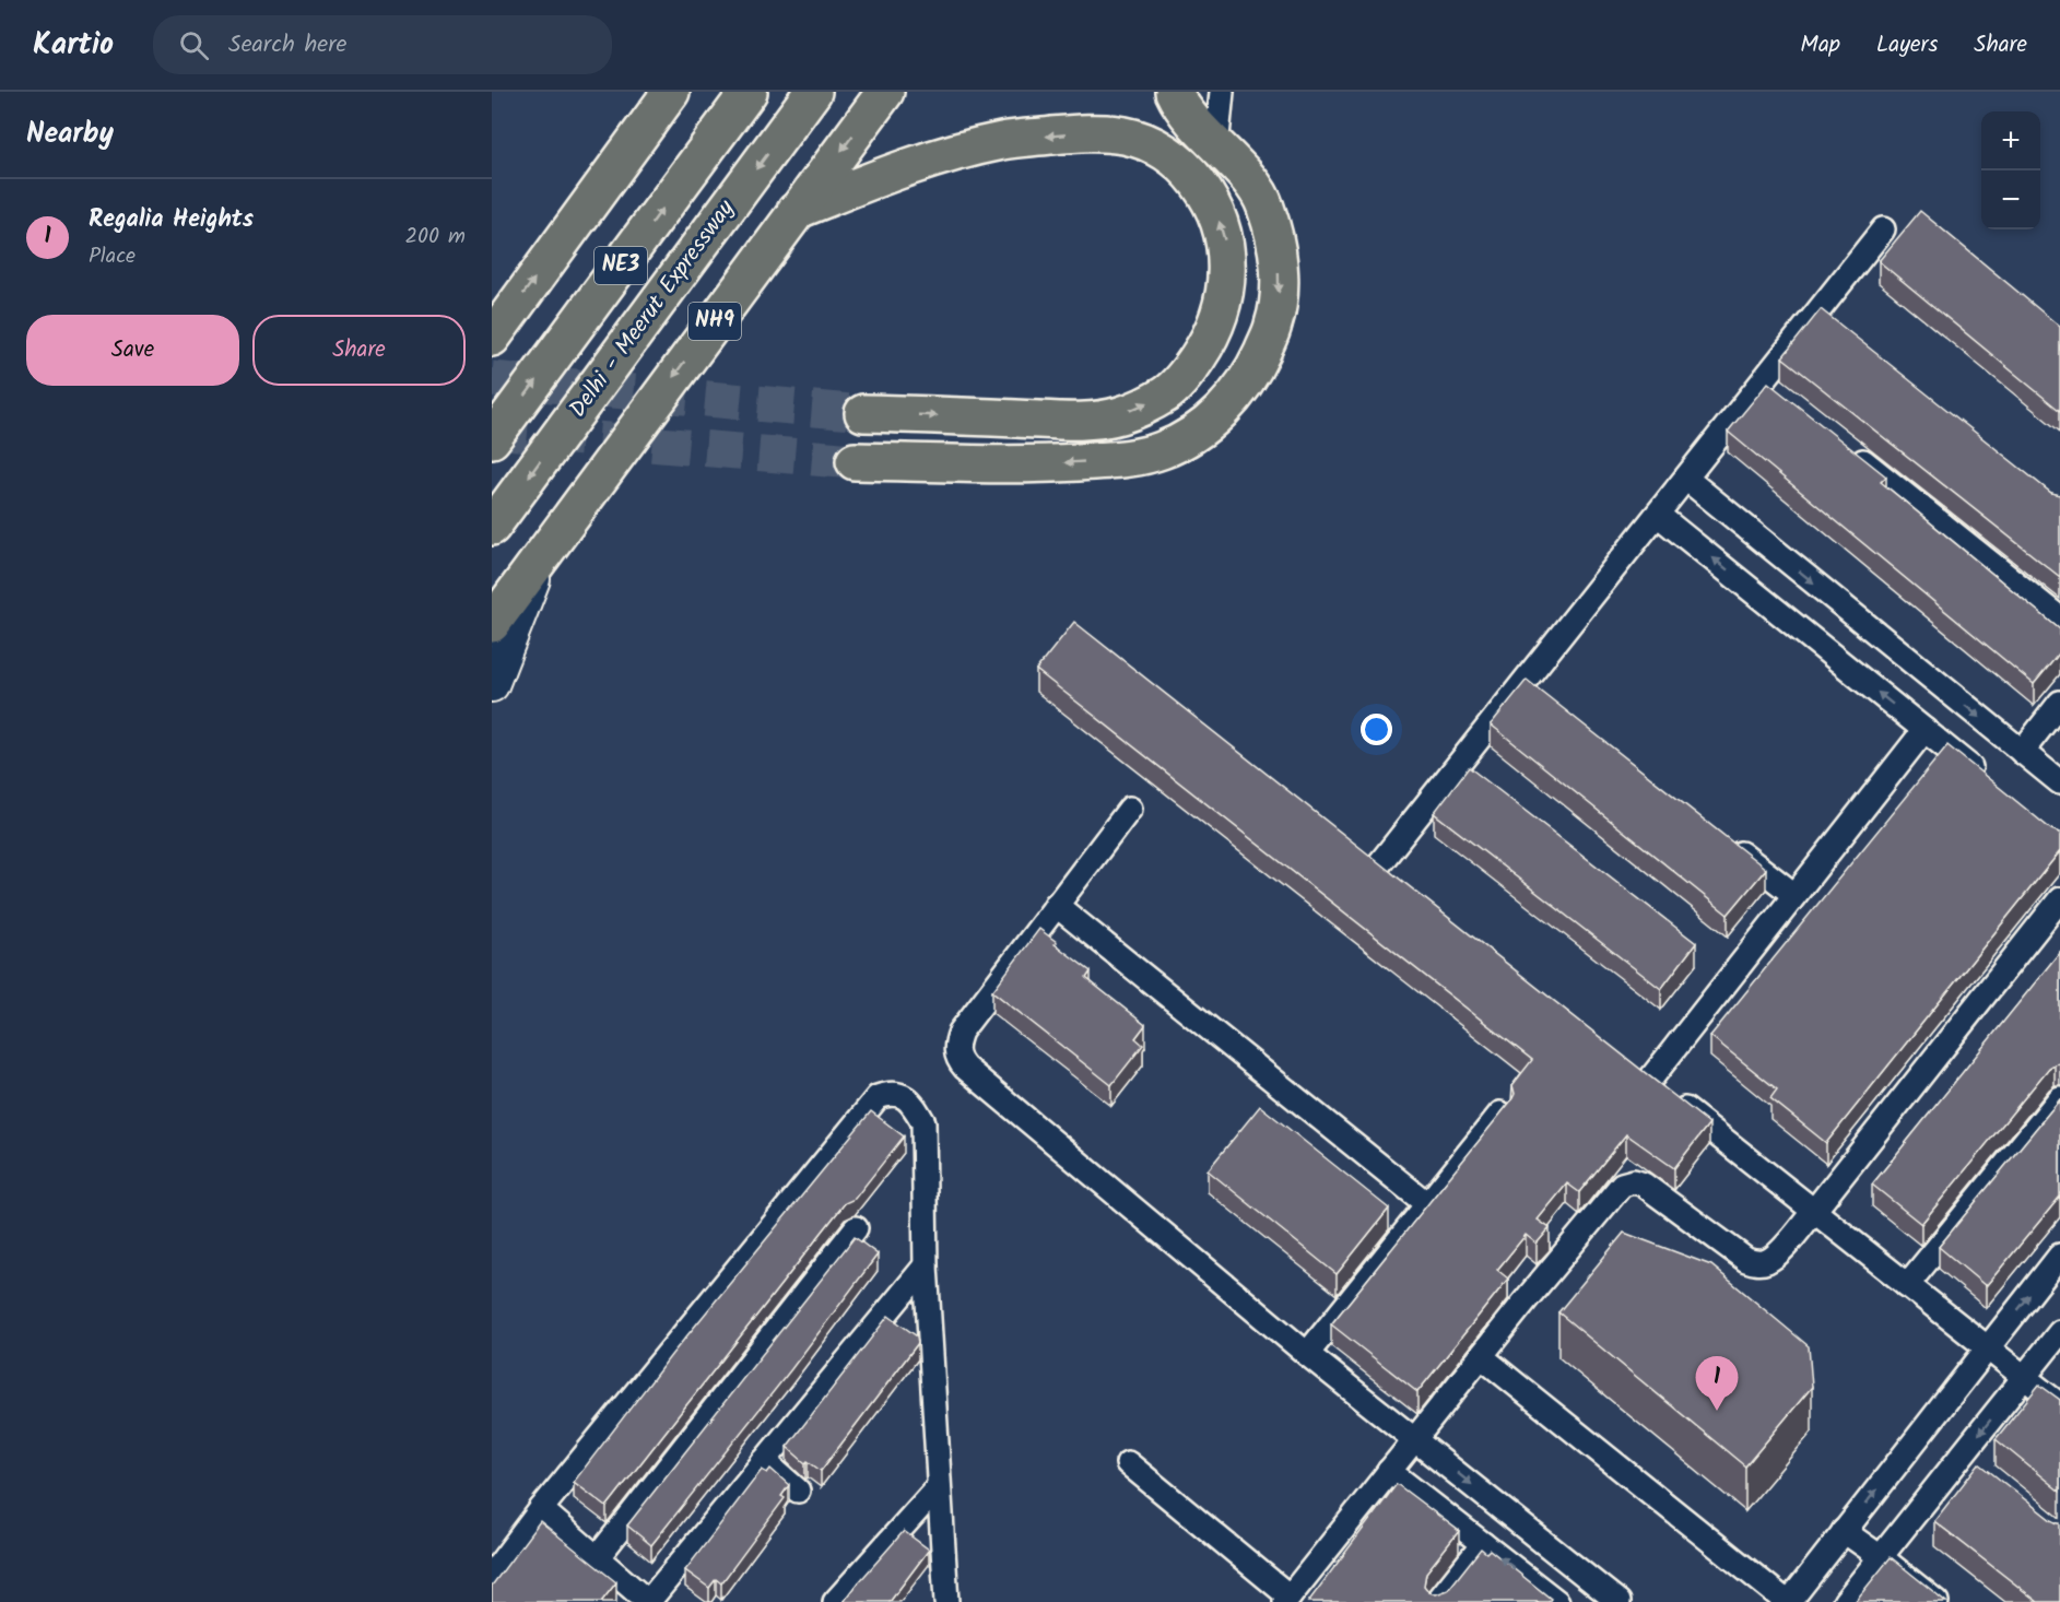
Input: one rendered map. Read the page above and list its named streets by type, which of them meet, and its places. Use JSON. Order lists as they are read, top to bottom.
{
  "streets": {
    "highway": ["NE3", "Delhi - Meerut Expressway", "NH9"]
  },
  "page": {
    "header": "Kartio",
    "search": "Search here",
    "nav": ["Map", "Layers", "Share"],
    "heading": "Nearby",
    "map_buttons": ["+", "−"],
    "list": [
      {
        "mark": "1",
        "name": "Regalia Heights",
        "note": "Place",
        "value": "200 m"
      }
    ],
    "buttons": ["Save", "Share"],
    "pins": "1"
  }
}
